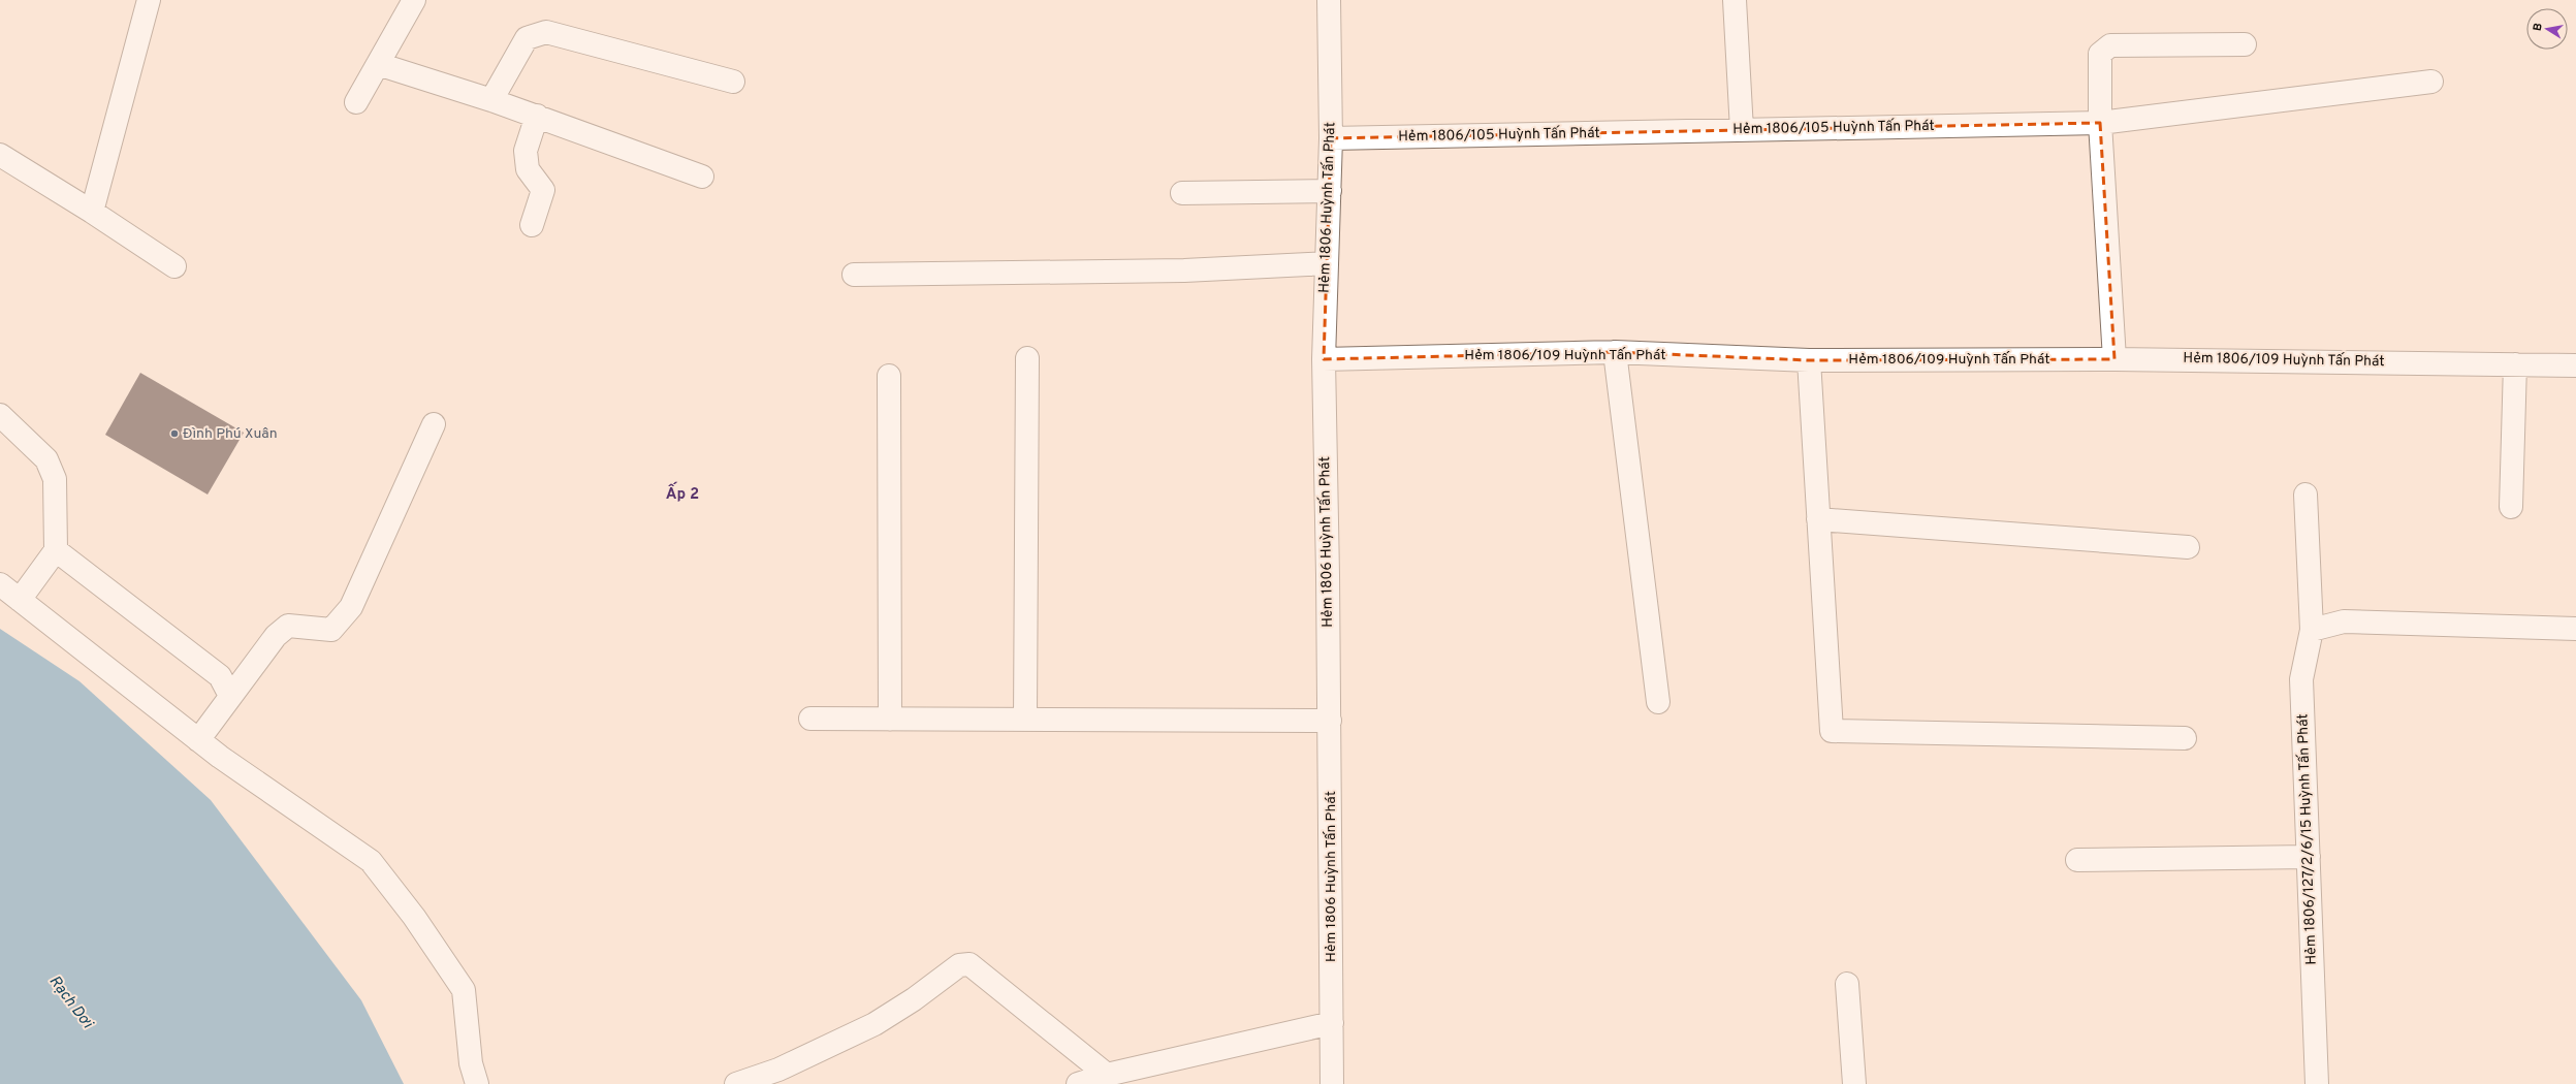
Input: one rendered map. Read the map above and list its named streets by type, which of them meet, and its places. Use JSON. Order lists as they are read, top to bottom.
{
  "streets": {
    "street": [
      "Hẻm 1806/105 Huỳnh Tấn Phát",
      "Hẻm 1806 Huỳnh Tấn Phát",
      "Hẻm 1806/109 Huỳnh Tấn Phát",
      "Hẻm 1806/127/2/6/15 Huỳnh Tấn Phát"
    ]
  },
  "crossings": [
    ["Hẻm 1806/105 Huỳnh Tấn Phát", "Hẻm 1806 Huỳnh Tấn Phát"],
    ["Hẻm 1806 Huỳnh Tấn Phát", "Hẻm 1806/109 Huỳnh Tấn Phát"]
  ],
  "districts": ["Ấp 2"],
  "water": ["Rạch Dơi"],
  "places": ["Đình Phú Xuân"],
  "north": "left"
}
